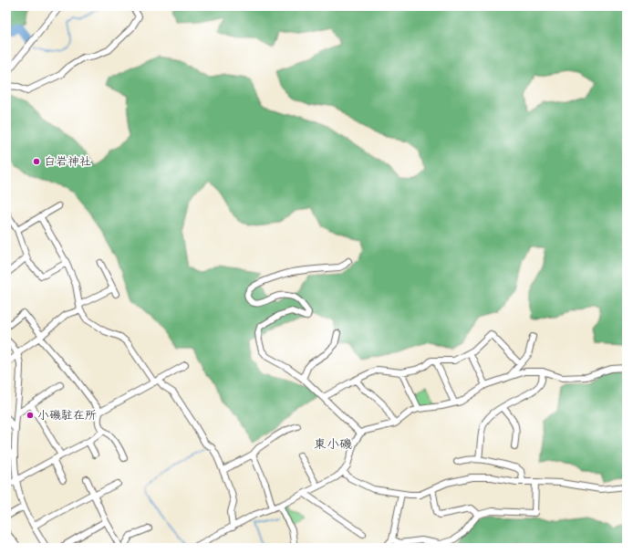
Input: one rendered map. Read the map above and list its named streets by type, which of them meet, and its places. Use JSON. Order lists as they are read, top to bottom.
{
  "districts": ["東小磯"],
  "places": ["白岩神社", "小磯駐在所"]
}
